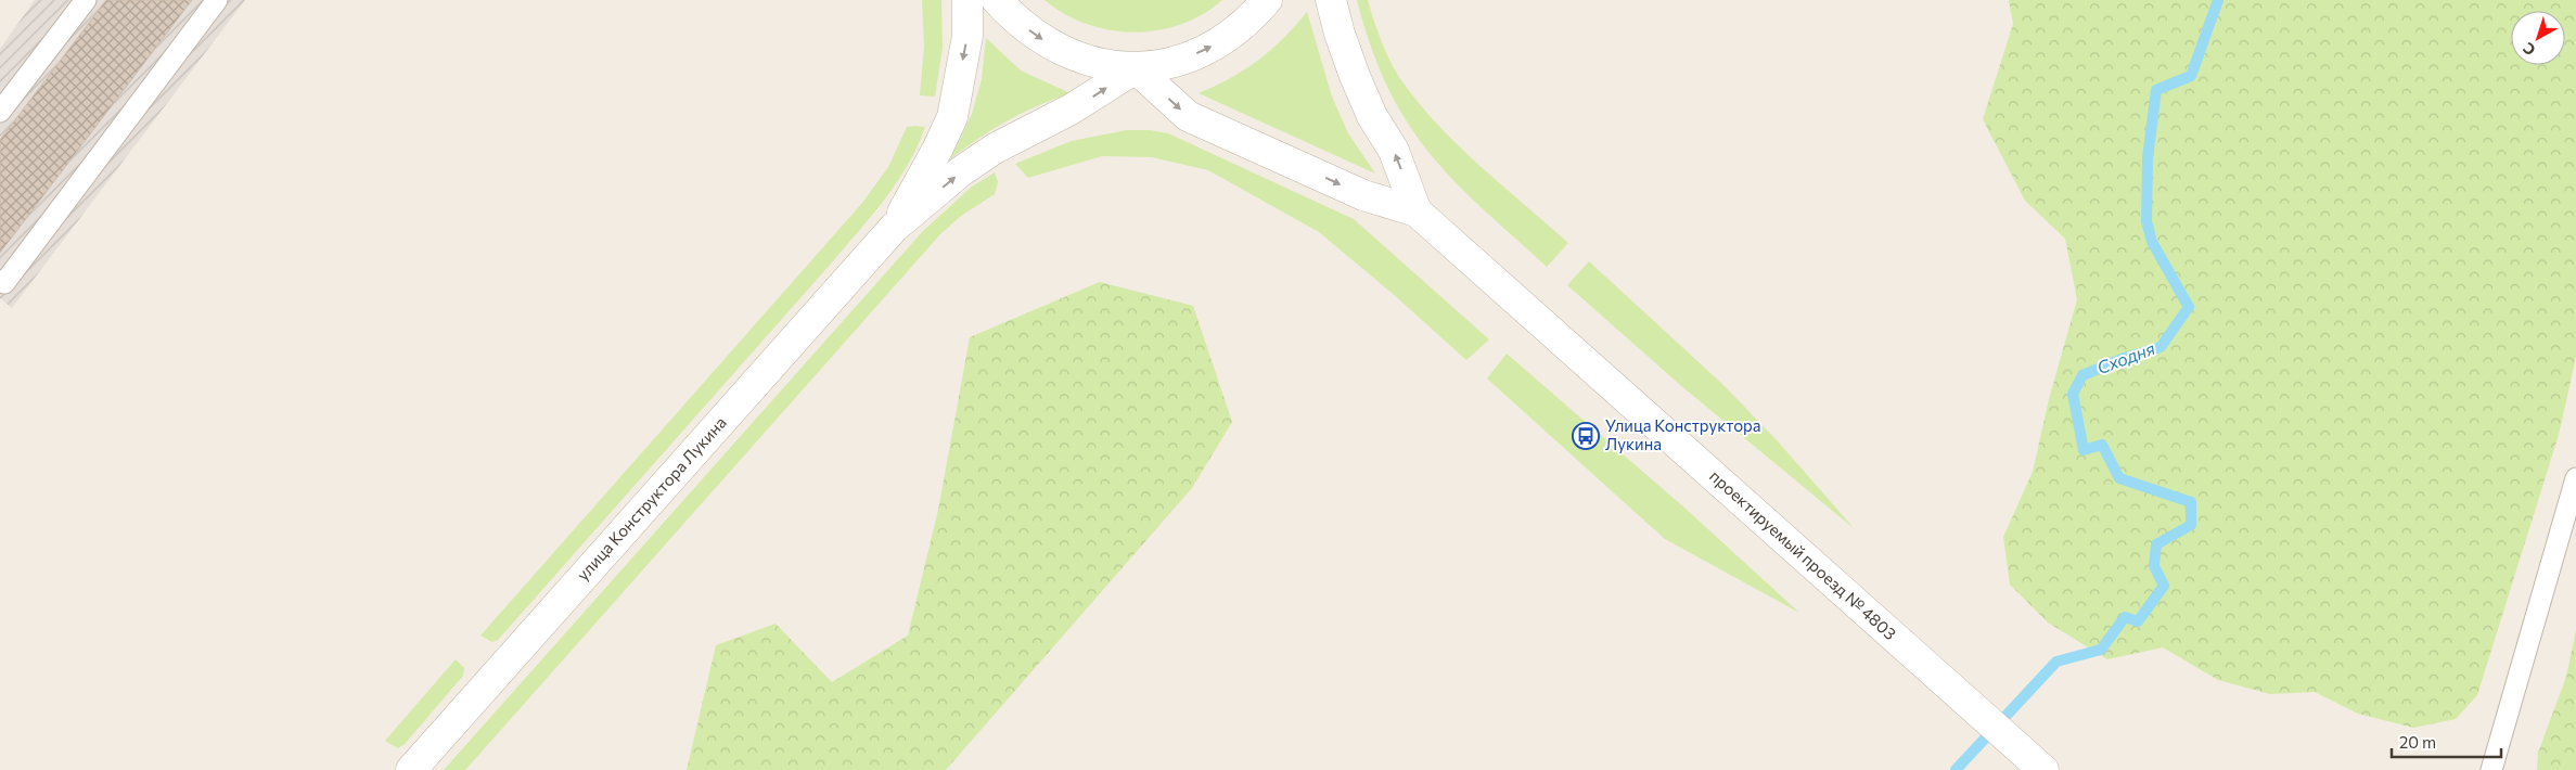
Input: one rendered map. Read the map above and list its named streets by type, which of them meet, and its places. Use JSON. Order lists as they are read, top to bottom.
{
  "streets": {
    "street": ["улица Конструктора Лукина", "проектируемый проезд № 4803"]
  },
  "crossings": [
    ["улица Конструктора Лукина", "проектируемый проезд № 4803"]
  ],
  "water": ["Сходня"],
  "places": {
    "bus stop": ["Улица Конструктора Лукина"]
  },
  "scale_bar": "20 m",
  "north": "bottom left"
}
